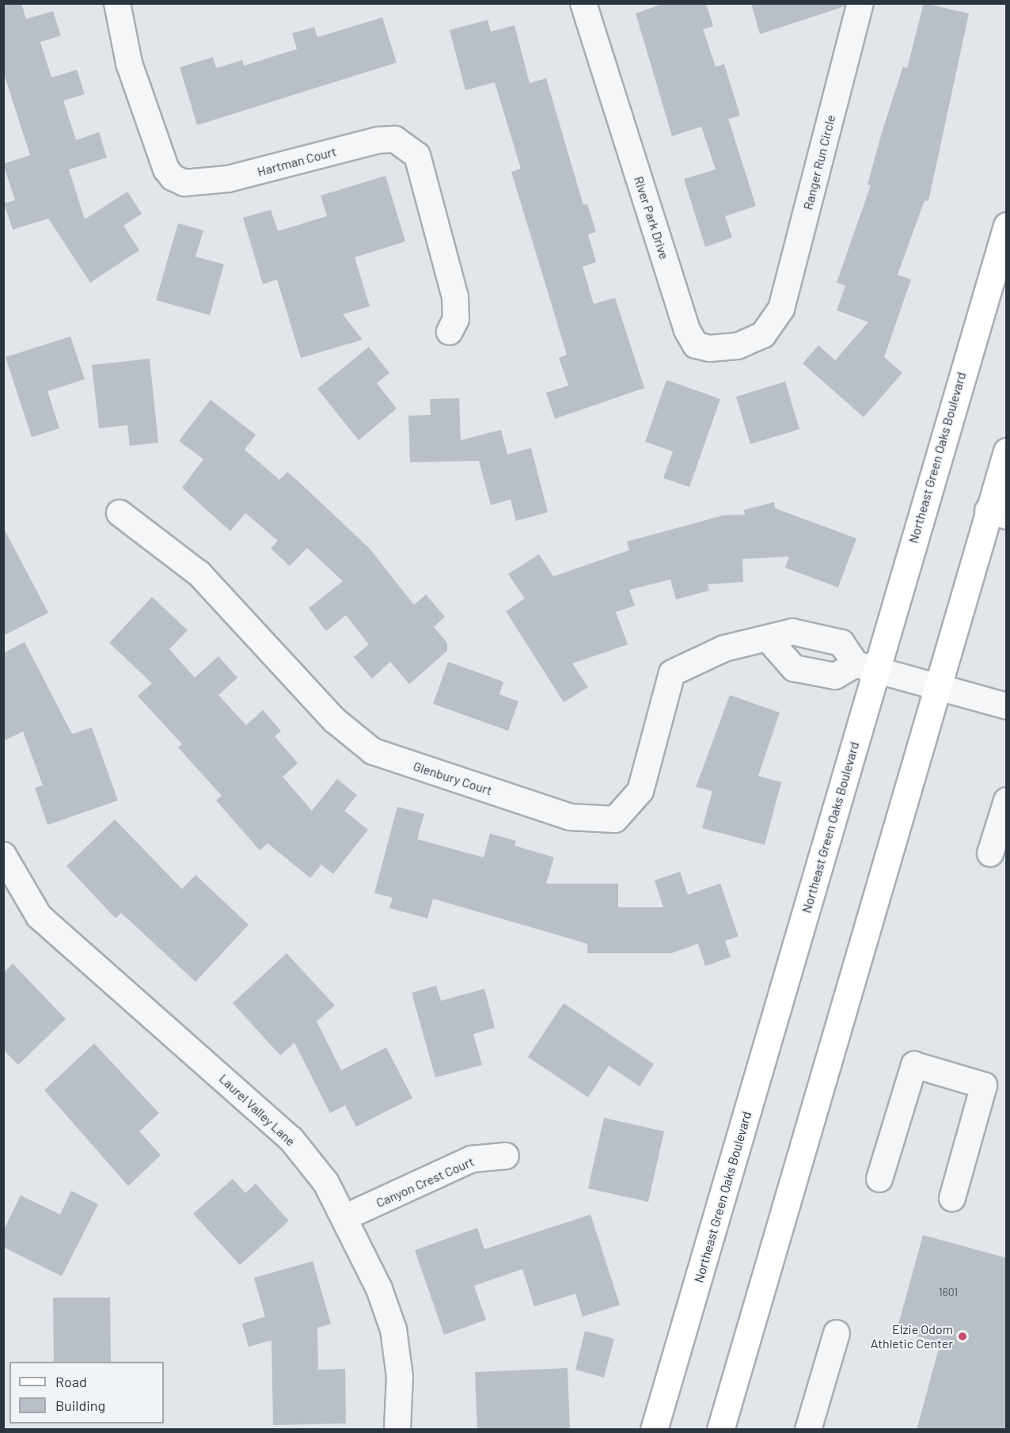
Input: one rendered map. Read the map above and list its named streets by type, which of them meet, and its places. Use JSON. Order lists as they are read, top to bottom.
{
  "streets": {
    "main road": ["Northeast Green Oaks Boulevard"],
    "street": [
      "Hartman Court",
      "Ranger Run Circle",
      "River Park Drive",
      "Glenbury Court",
      "Laurel Valley Lane",
      "Canyon Crest Court"
    ]
  },
  "crossings": [
    ["Ranger Run Circle", "River Park Drive"],
    ["Northeast Green Oaks Boulevard", "Glenbury Court"],
    ["Laurel Valley Lane", "Canyon Crest Court"]
  ],
  "places": ["Elzie Odom Athletic Center"],
  "house_numbers": ["1601"],
  "legend": ["Road", "Building"]
}
